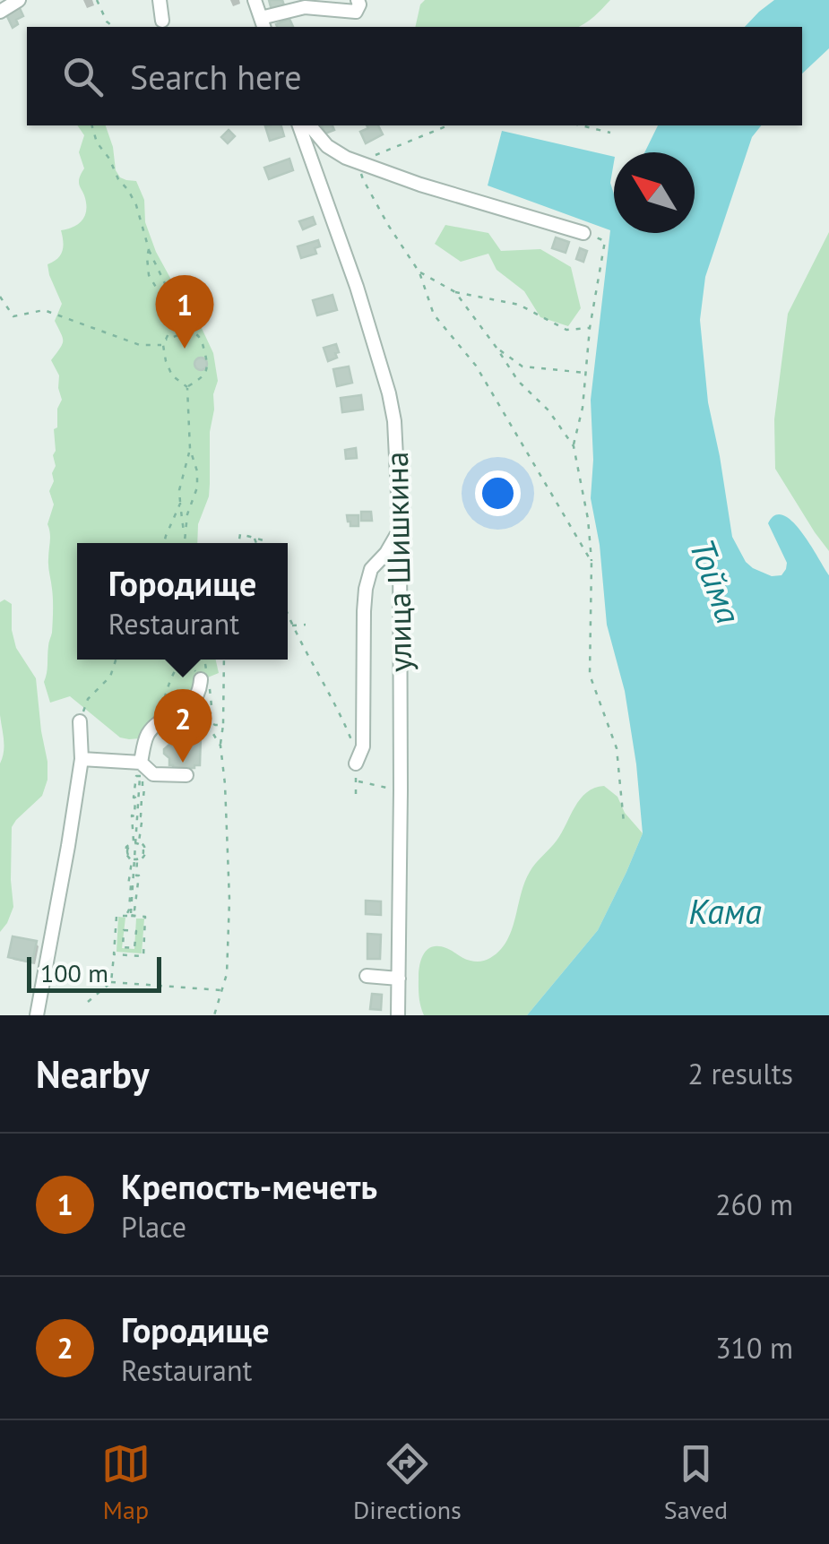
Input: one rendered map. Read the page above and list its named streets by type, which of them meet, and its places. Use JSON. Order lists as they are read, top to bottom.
{
  "streets": {
    "street": ["улица Шишкина"]
  },
  "water": ["Тойма", "Кама"],
  "scale_bar": "100 m",
  "north": "top left",
  "page": {
    "search": "Search here",
    "pins": ["1", "2"],
    "popup": ["Городище", "Restaurant"],
    "scale": "100 m",
    "heading": ["Nearby", "2 results"],
    "list": [
      {
        "mark": "1",
        "name": "Крепость-мечеть",
        "note": "Place",
        "value": "260 m"
      },
      {
        "mark": "2",
        "name": "Городище",
        "note": "Restaurant",
        "value": "310 m"
      }
    ],
    "nav": ["Map", "Directions", "Saved"]
  }
}
